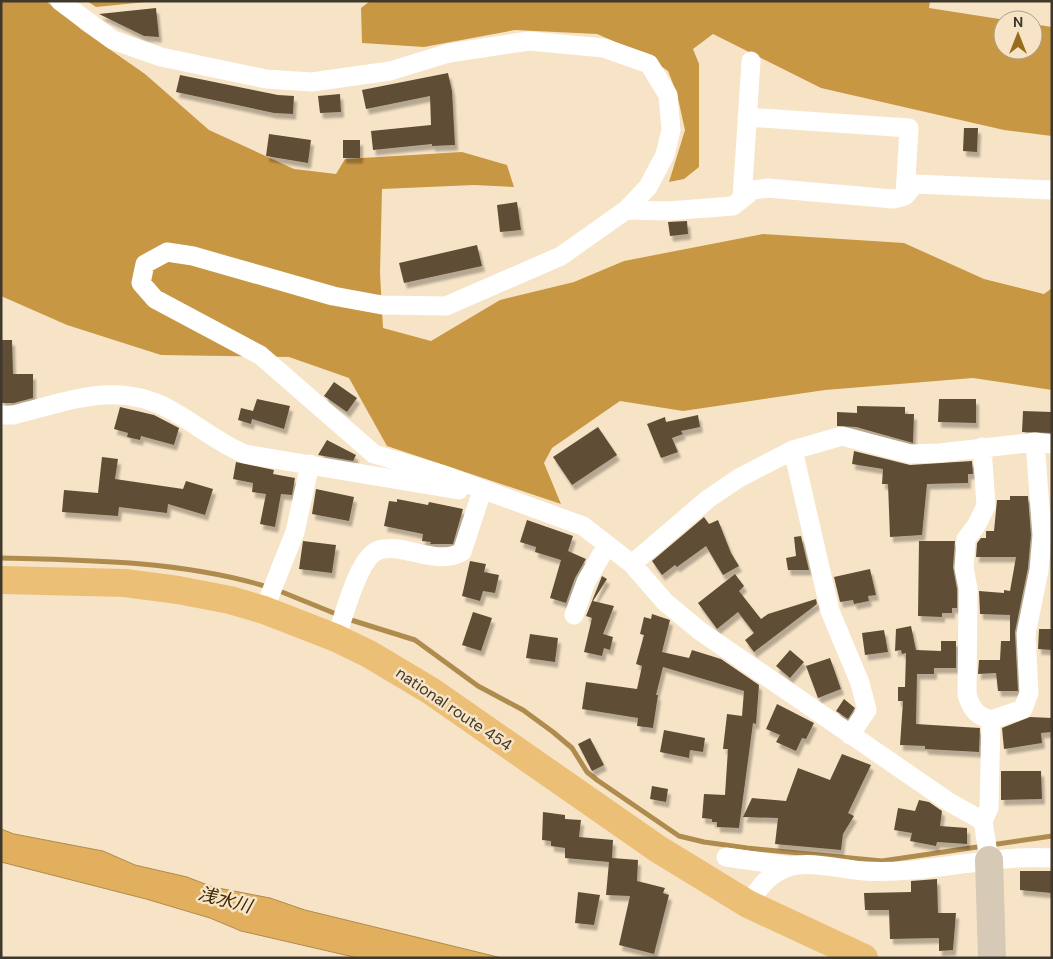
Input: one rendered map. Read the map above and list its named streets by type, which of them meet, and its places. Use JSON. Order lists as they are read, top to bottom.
{
  "streets": {
    "highway": ["national route 454"]
  },
  "water": ["浅水川"],
  "north": "top"
}
